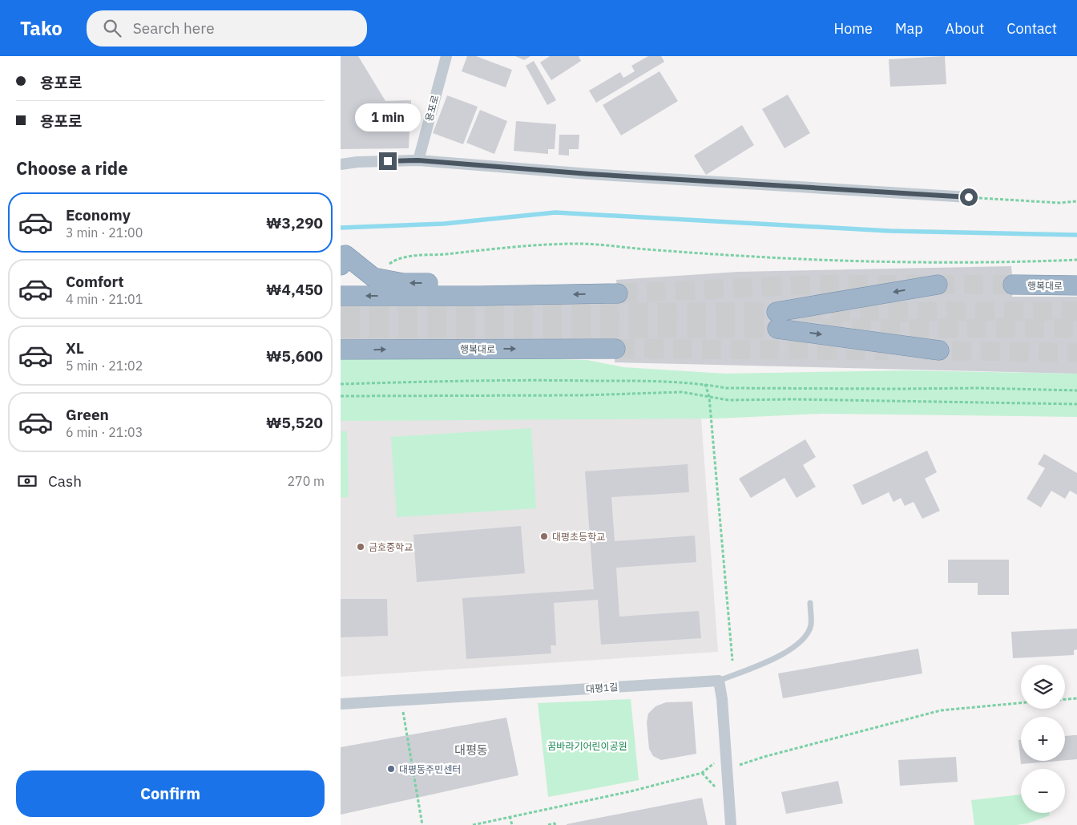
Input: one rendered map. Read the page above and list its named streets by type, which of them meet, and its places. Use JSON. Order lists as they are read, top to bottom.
{
  "streets": {
    "highway": ["행복대로"],
    "street": ["용포로", "대평1길"]
  },
  "districts": ["대평동"],
  "parks": ["꿈바라기어린이공원"],
  "places": ["대평초등학교", "금호중학교", "대평동주민센터"],
  "page": {
    "header": "Tako",
    "search": "Search here",
    "nav": [
      "Home",
      "Map",
      "About",
      "Contact"
    ],
    "banner": ["용포로", "용포로"],
    "bubble": "1 min",
    "heading": "Choose a ride",
    "list": [
      {
        "name": "Economy",
        "note": "3 min · 21:00",
        "value": "₩3,290"
      },
      {
        "name": "Comfort",
        "note": "4 min · 21:01",
        "value": "₩4,450"
      },
      {
        "name": "XL",
        "note": "5 min · 21:02",
        "value": "₩5,600"
      },
      {
        "name": "Green",
        "note": "6 min · 21:03",
        "value": "₩5,520"
      }
    ],
    "pay": ["Cash", "270 m"],
    "map_buttons": ["+", "−"],
    "buttons": "Confirm"
  }
}
